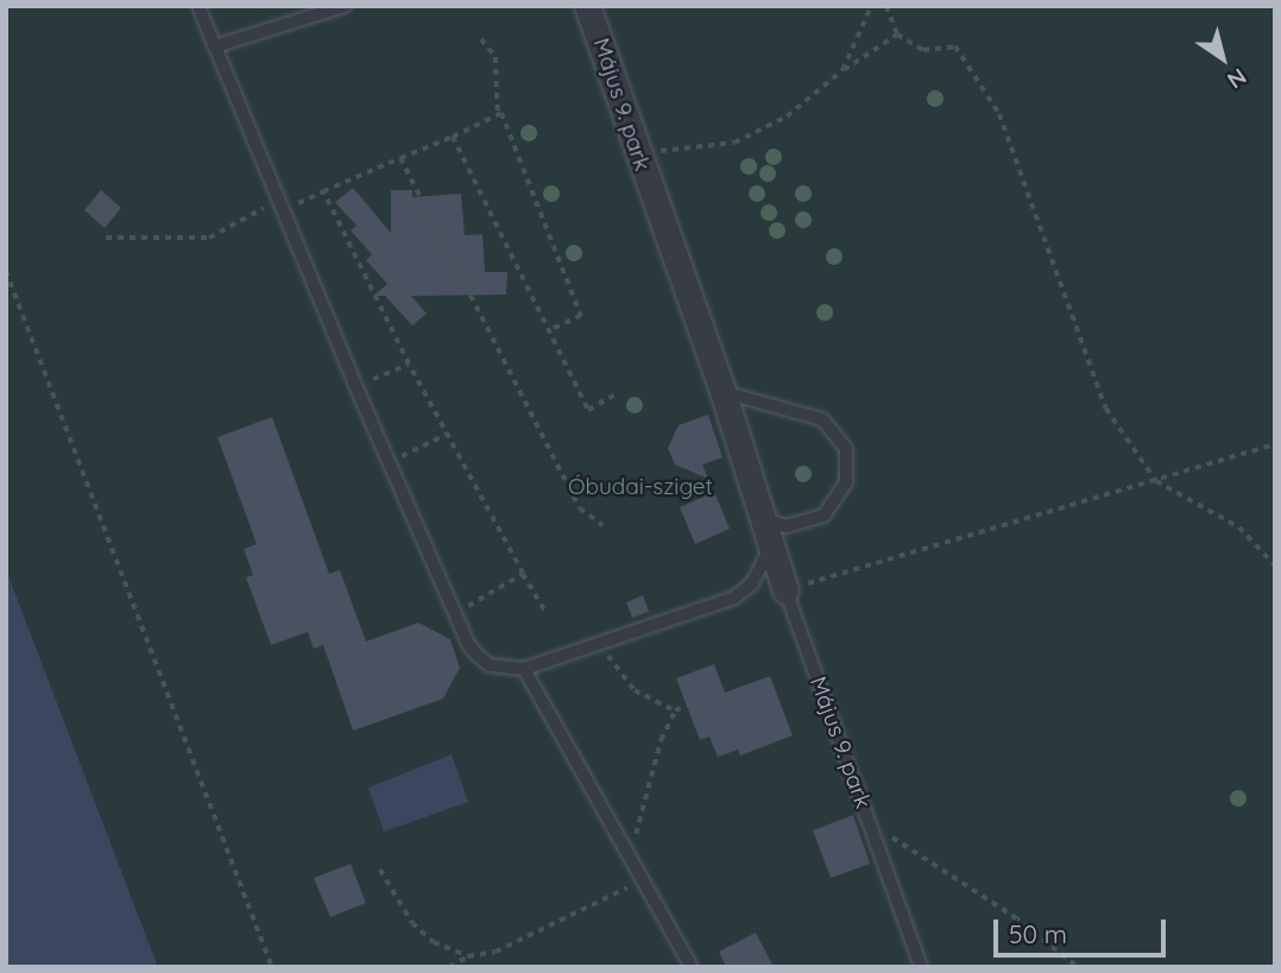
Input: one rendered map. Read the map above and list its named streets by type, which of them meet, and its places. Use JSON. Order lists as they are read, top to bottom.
{
  "streets": {
    "street": ["Május 9. park"]
  },
  "parks": ["Óbudai-sziget"],
  "scale_bar": "50 m",
  "north": "bottom right"
}
